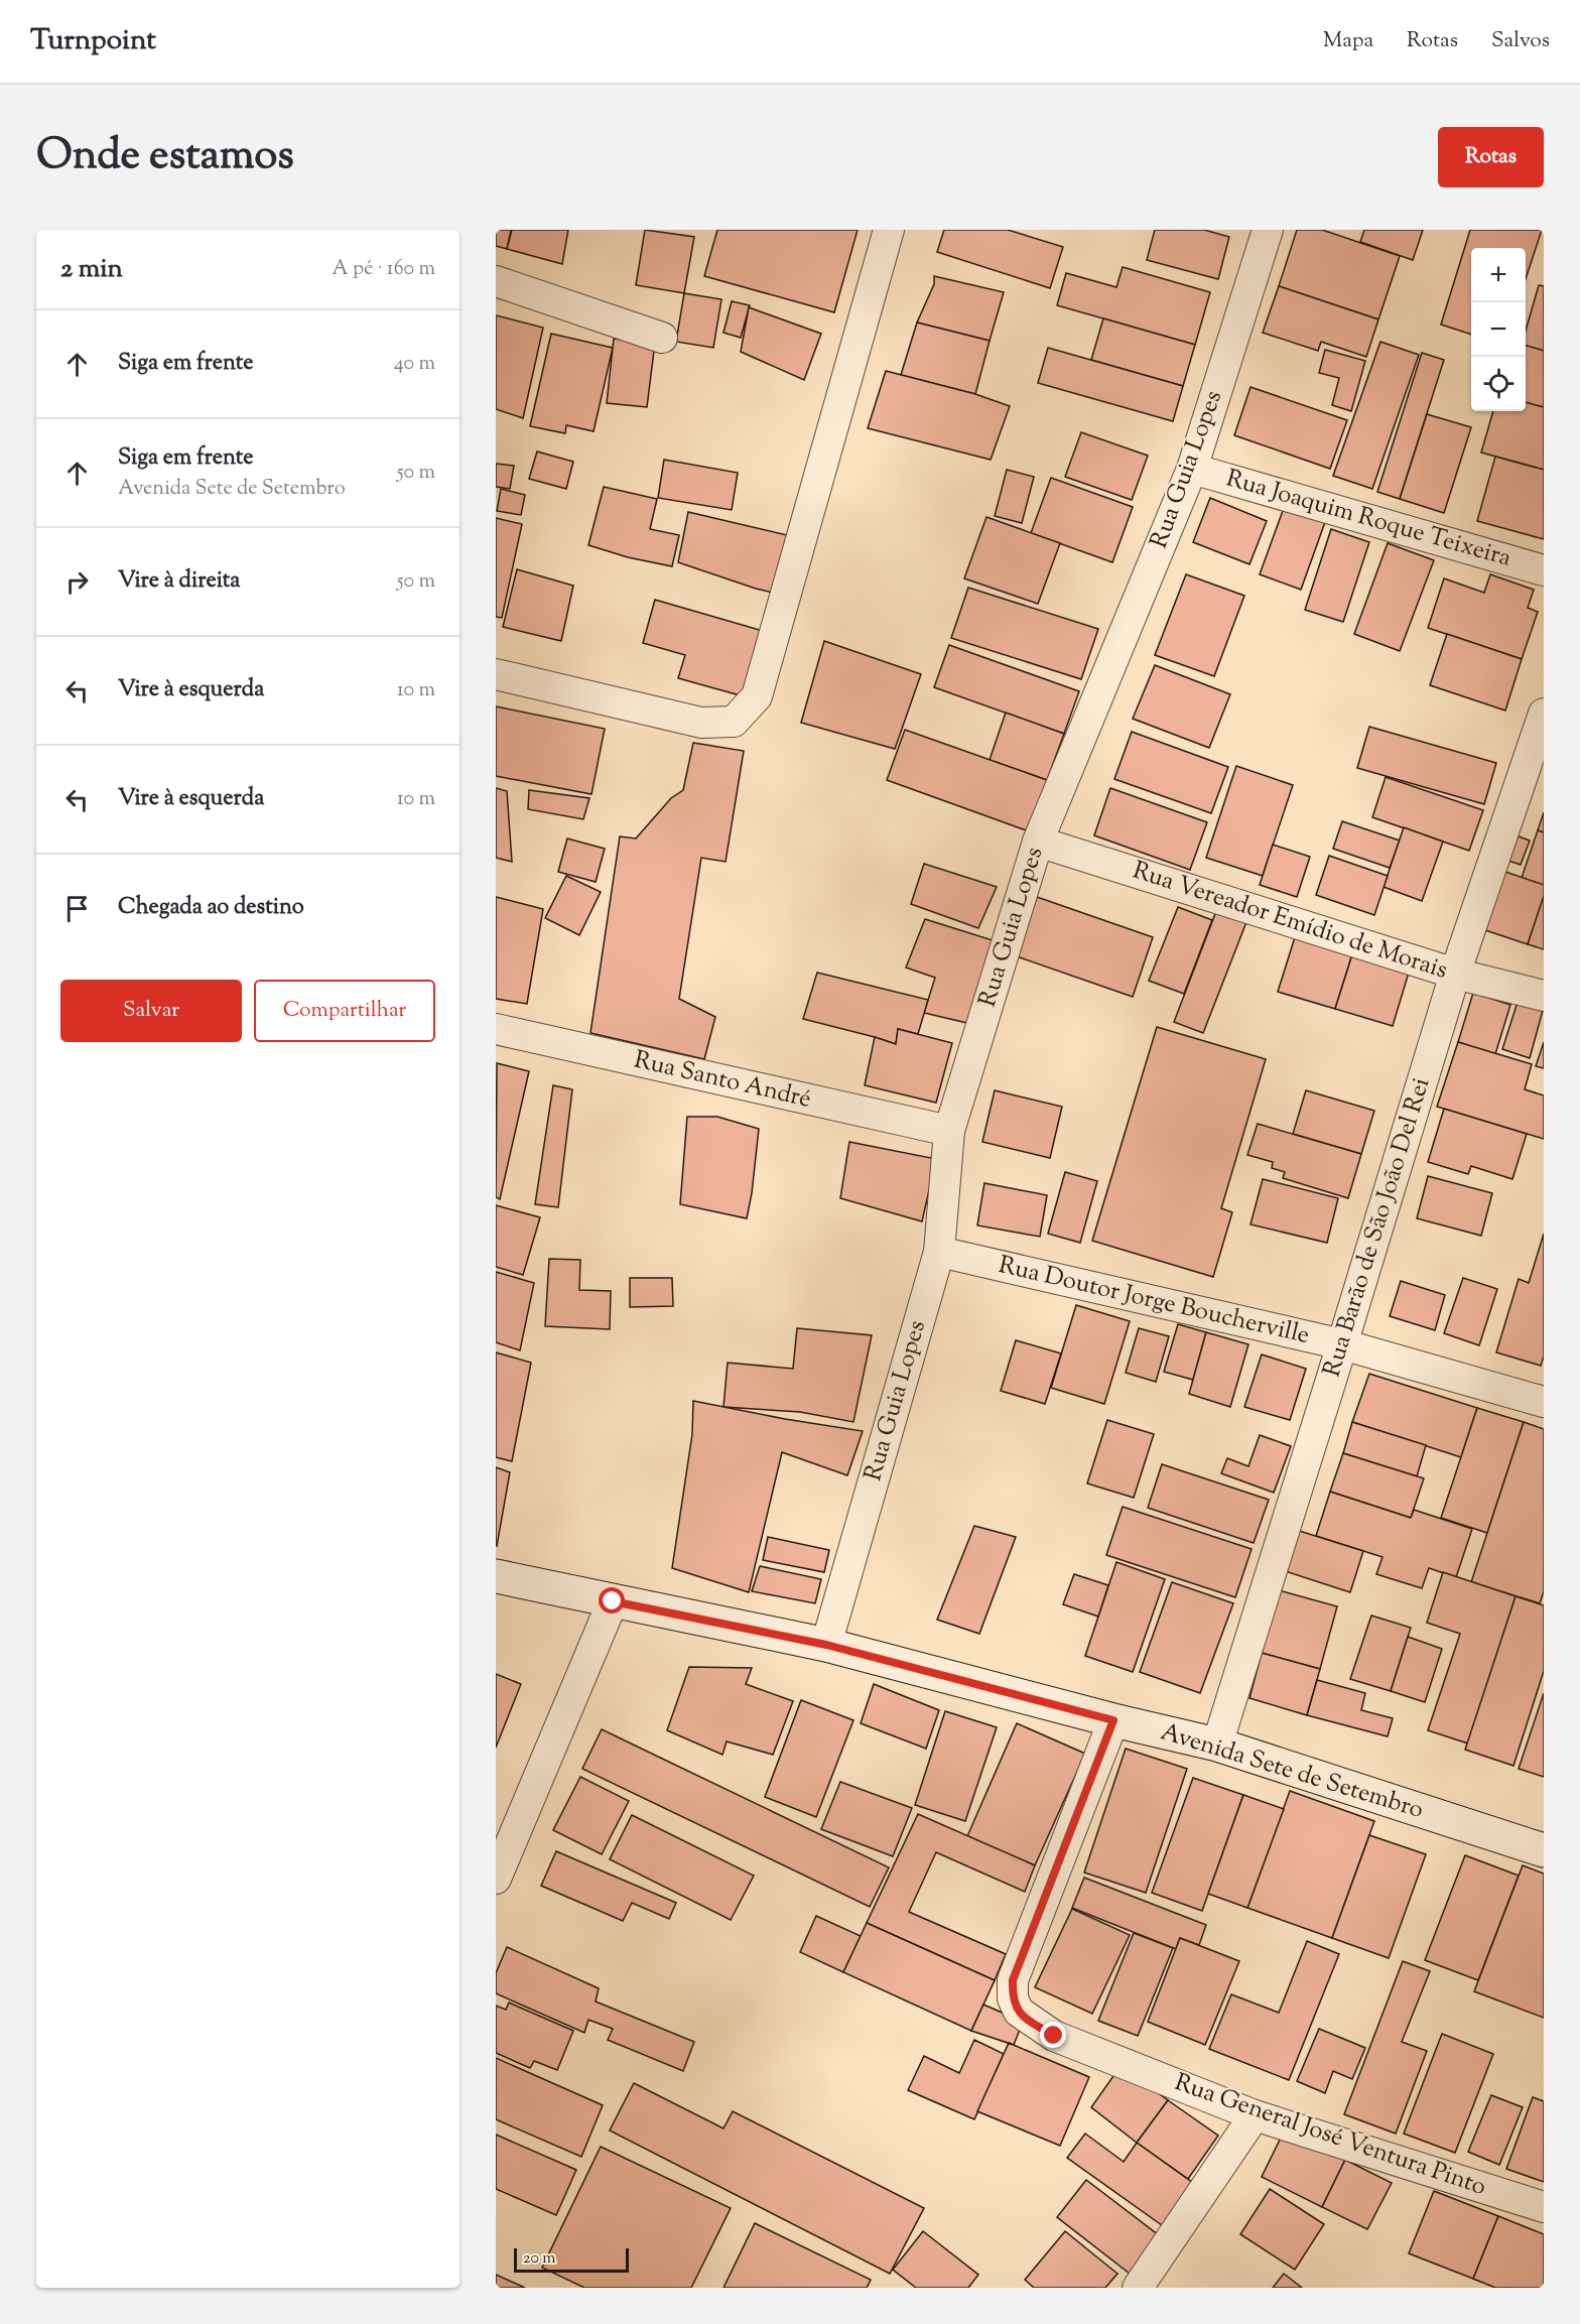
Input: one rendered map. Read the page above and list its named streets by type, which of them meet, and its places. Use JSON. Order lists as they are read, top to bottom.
{
  "streets": {
    "main road": ["Avenida Sete de Setembro"],
    "street": [
      "Rua Guia Lopes",
      "Rua Joaquim Roque Teixeira",
      "Rua Vereador Emídio de Morais",
      "Rua Santo André",
      "Rua Barão de São João Del Rei",
      "Rua Doutor Jorge Boucherville",
      "Rua General José Ventura Pinto"
    ]
  },
  "crossings": [
    ["Rua Guia Lopes", "Rua Joaquim Roque Teixeira"],
    ["Rua Guia Lopes", "Rua Vereador Emídio de Morais"],
    ["Rua Guia Lopes", "Rua Santo André"],
    ["Rua Guia Lopes", "Rua Doutor Jorge Boucherville"],
    ["Rua Guia Lopes", "Avenida Sete de Setembro"],
    ["Rua Vereador Emídio de Morais", "Rua Barão de São João Del Rei"],
    ["Rua Barão de São João Del Rei", "Rua Doutor Jorge Boucherville"],
    ["Rua Barão de São João Del Rei", "Avenida Sete de Setembro"],
    ["Avenida Sete de Setembro", "Rua General José Ventura Pinto"]
  ],
  "scale_bar": "20 m",
  "page": {
    "header": "Turnpoint",
    "nav": ["Mapa", "Rotas", "Salvos"],
    "title": "Onde estamos",
    "buttons": [
      "Rotas",
      ["Salvar", "Compartilhar"]
    ],
    "heading": ["2 min", "A pé · 160 m"],
    "map_buttons": ["+", "−"],
    "list": [
      ["Siga em frente", "40 m"],
      ["Siga em frente", "Avenida Sete de Setembro", "50 m"],
      ["Vire à direita", "50 m"],
      ["Vire à esquerda", "10 m"],
      ["Vire à esquerda", "10 m"],
      "Chegada ao destino"
    ],
    "scale": "20 m"
  }
}
